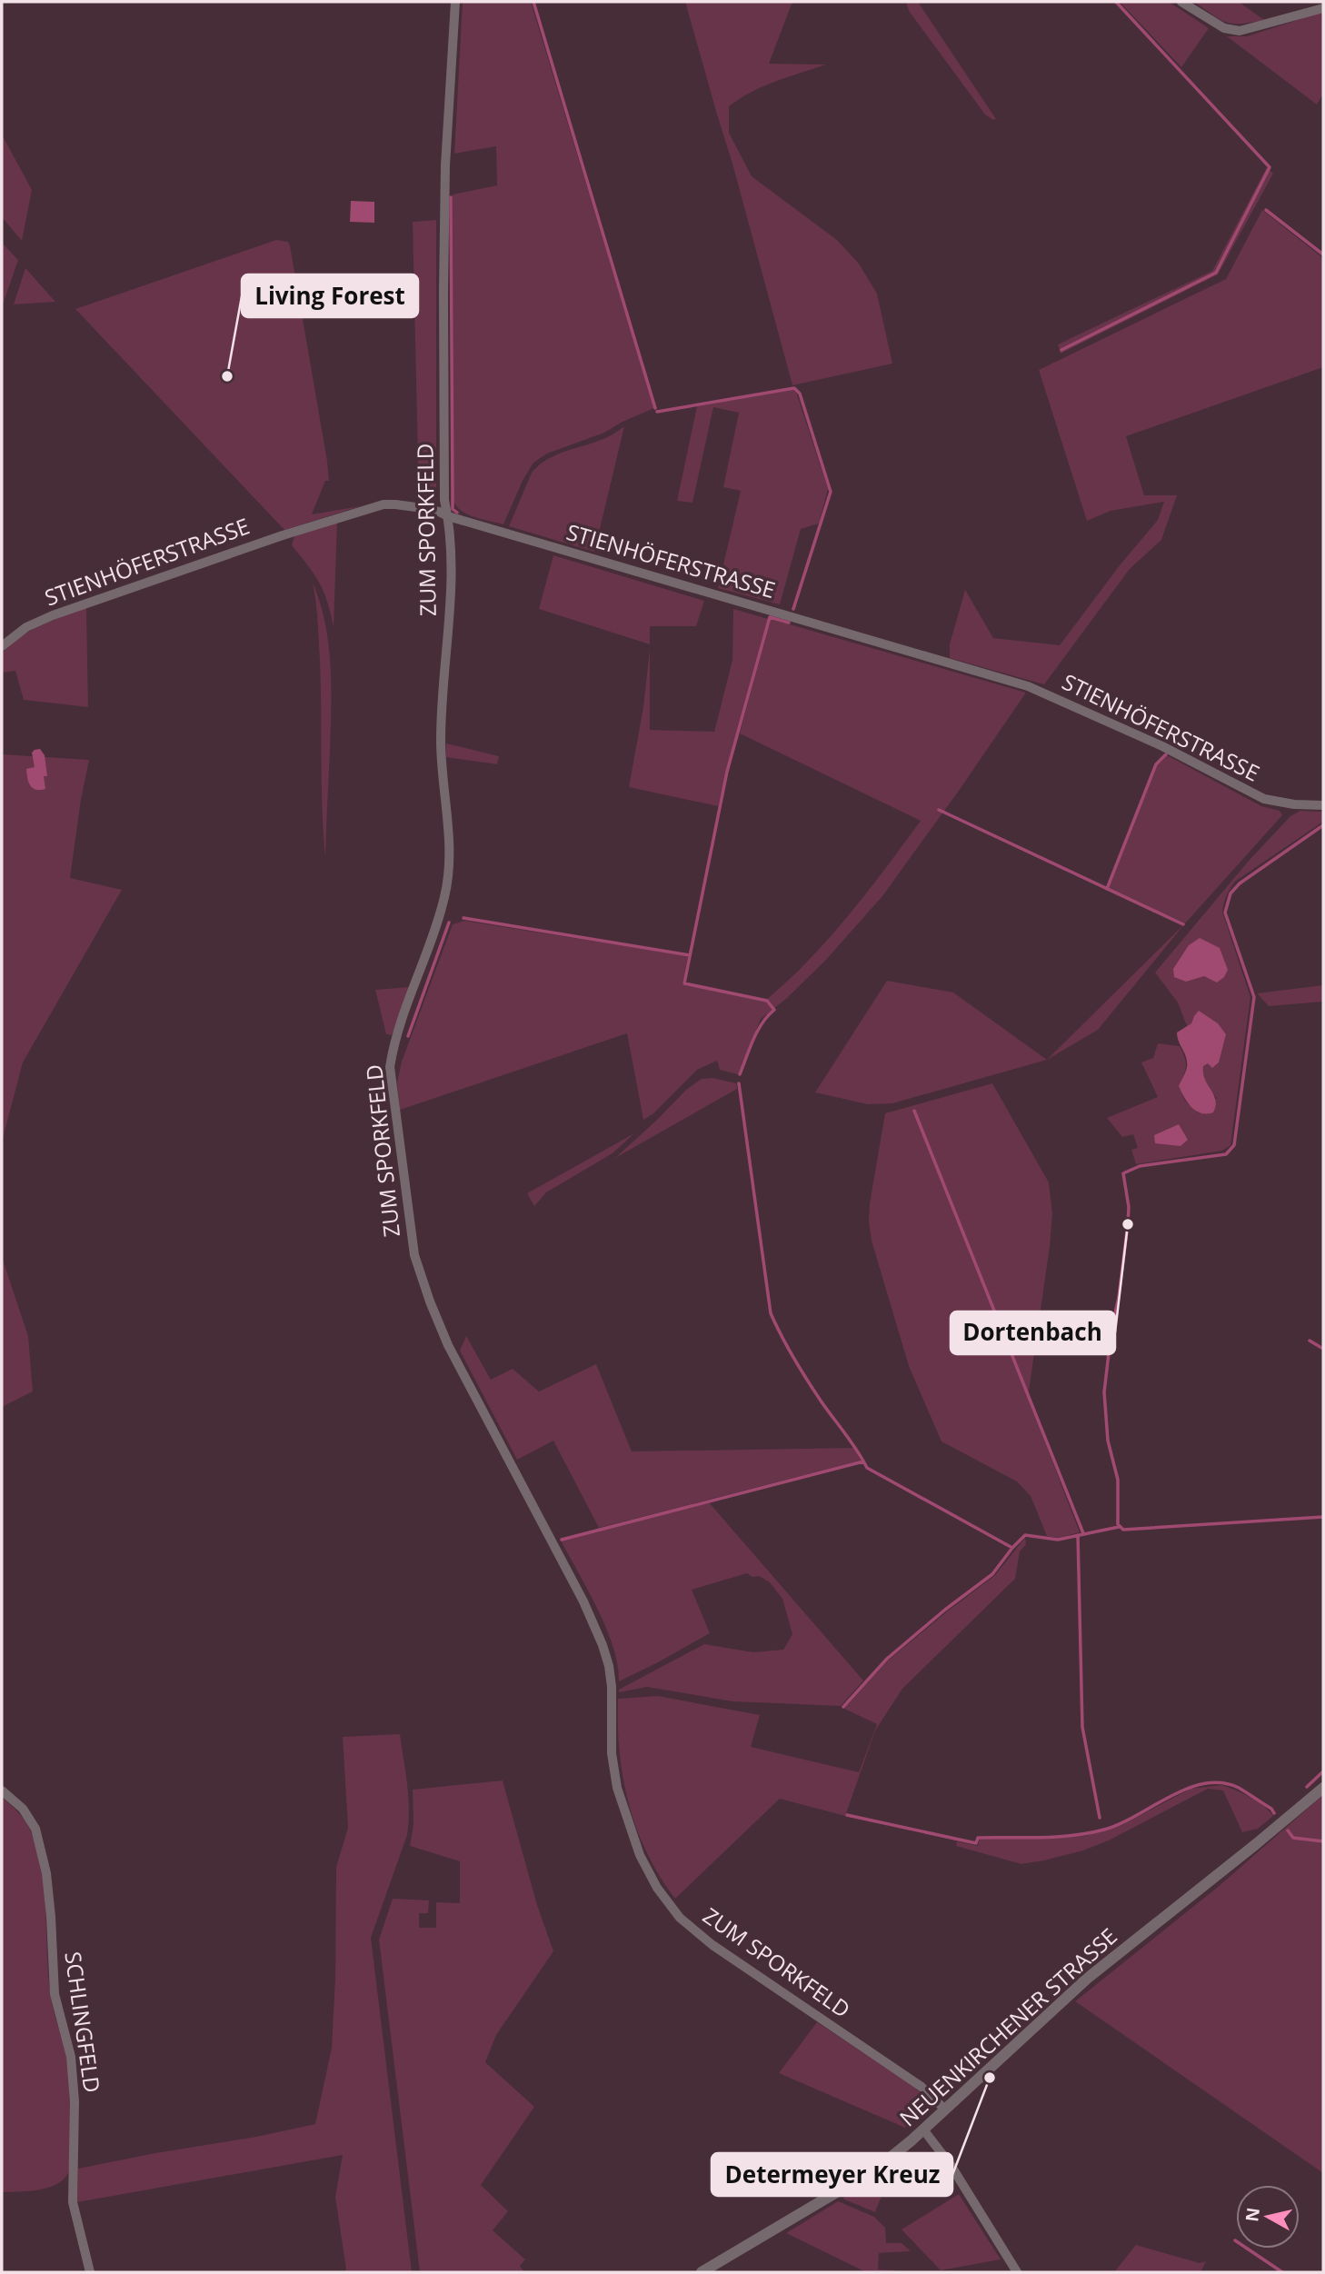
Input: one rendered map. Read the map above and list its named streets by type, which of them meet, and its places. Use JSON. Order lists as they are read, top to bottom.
{
  "streets": {
    "street": [
      "ZUM SPORKFELD",
      "STIENHÖFERSTRASSE",
      "SCHLINGFELD",
      "NEUENKIRCHENER STRASSE"
    ]
  },
  "crossings": [
    ["ZUM SPORKFELD", "STIENHÖFERSTRASSE"],
    ["ZUM SPORKFELD", "NEUENKIRCHENER STRASSE"]
  ],
  "places": ["Living Forest", "Dortenbach", "Determeyer Kreuz"],
  "north": "left"
}
